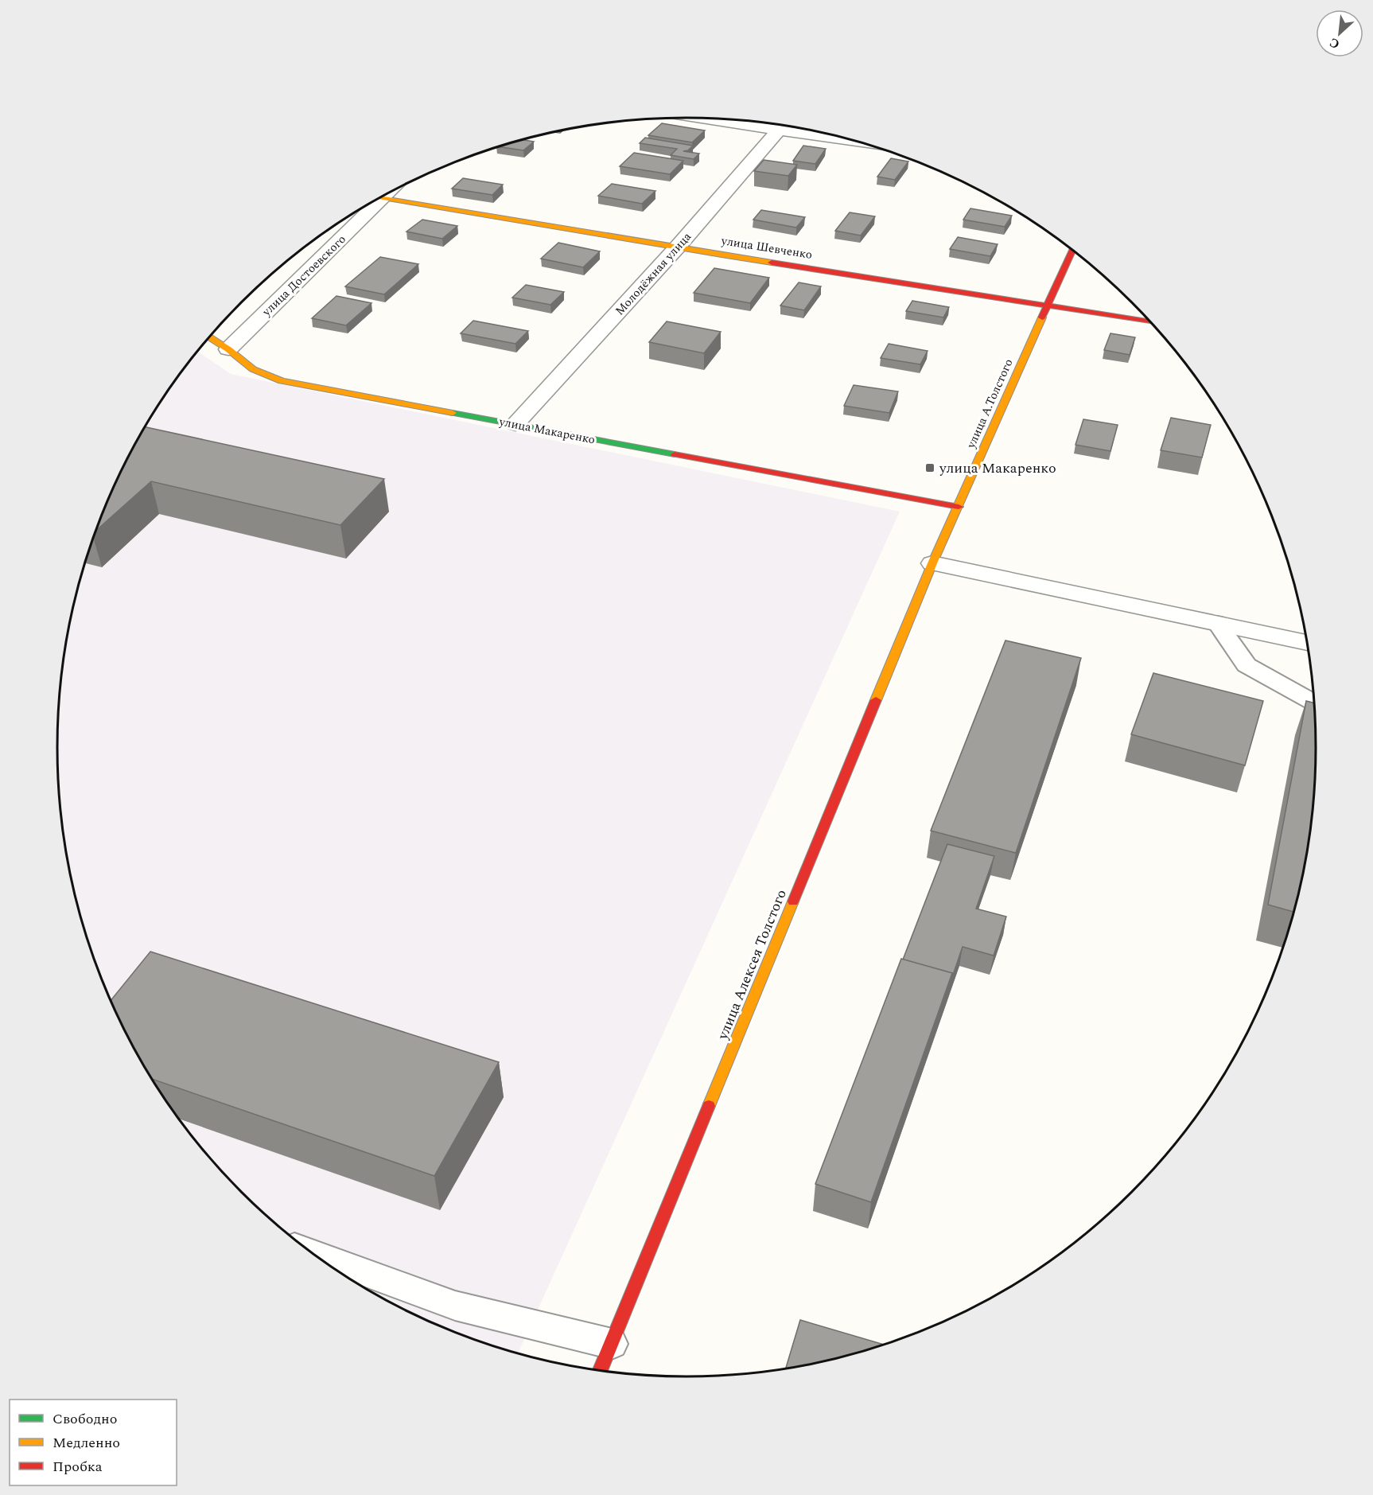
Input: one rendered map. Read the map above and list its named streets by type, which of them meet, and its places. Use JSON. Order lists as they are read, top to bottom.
{
  "streets": {
    "street": [
      "улица Шевченко",
      "Молодёжная улица",
      "улица Достоевского",
      "улица А.Толстого",
      "улица Макаренко",
      "улица Алексея Толстого"
    ]
  },
  "crossings": [
    ["улица Шевченко", "Молодёжная улица"],
    ["улица Шевченко", "улица А.Толстого"],
    ["Молодёжная улица", "улица Макаренко"],
    ["улица Достоевского", "улица Макаренко"],
    ["улица А.Толстого", "улица Макаренко"],
    ["улица А.Толстого", "улица Алексея Толстого"]
  ],
  "places": {
    "transit": ["улица Макаренко"]
  },
  "legend": ["Свободно", "Медленно", "Пробка"],
  "north": "bottom left"
}
